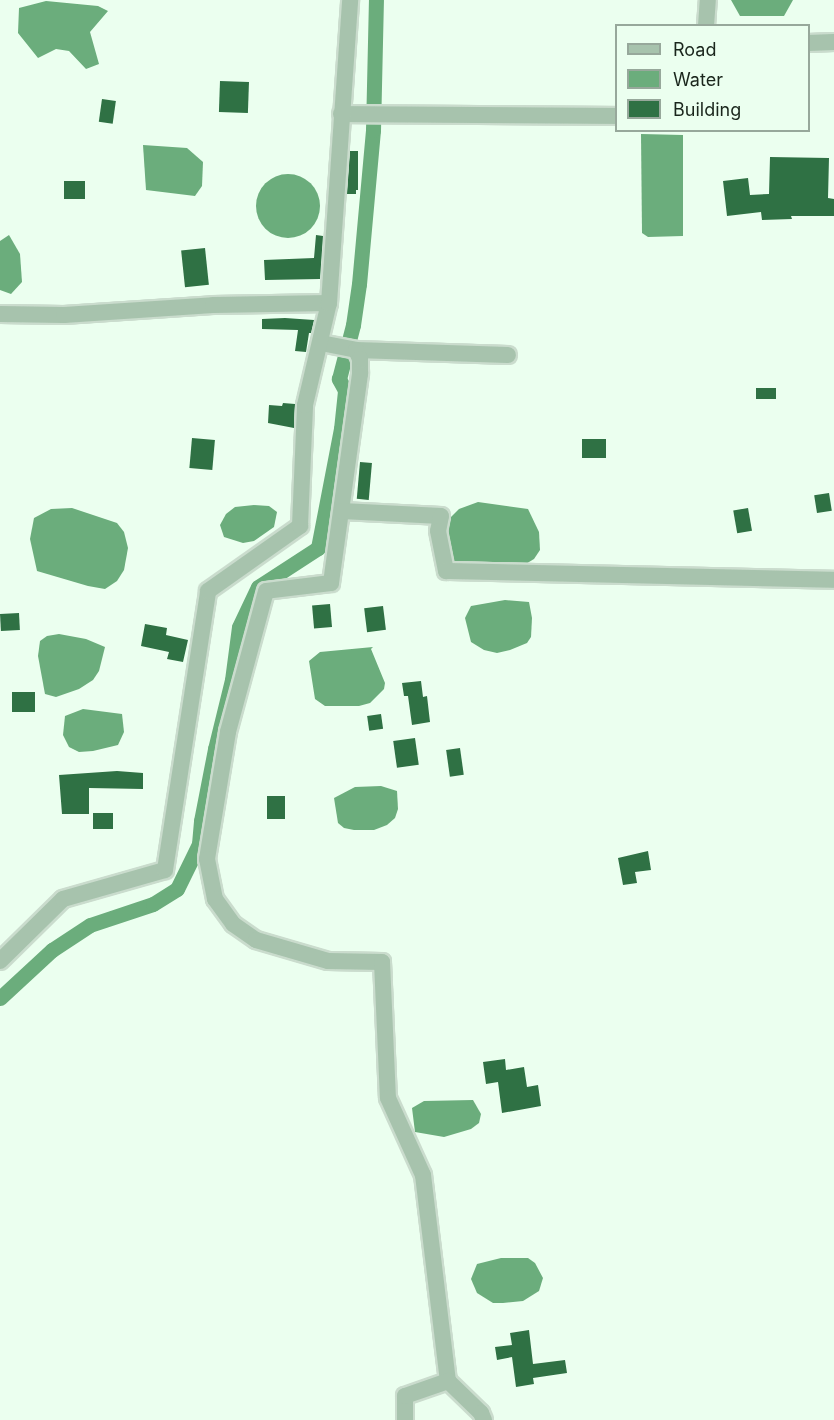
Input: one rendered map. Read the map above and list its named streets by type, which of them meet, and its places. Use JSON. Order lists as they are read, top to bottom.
{
  "legend": ["Road", "Water", "Building"]
}
